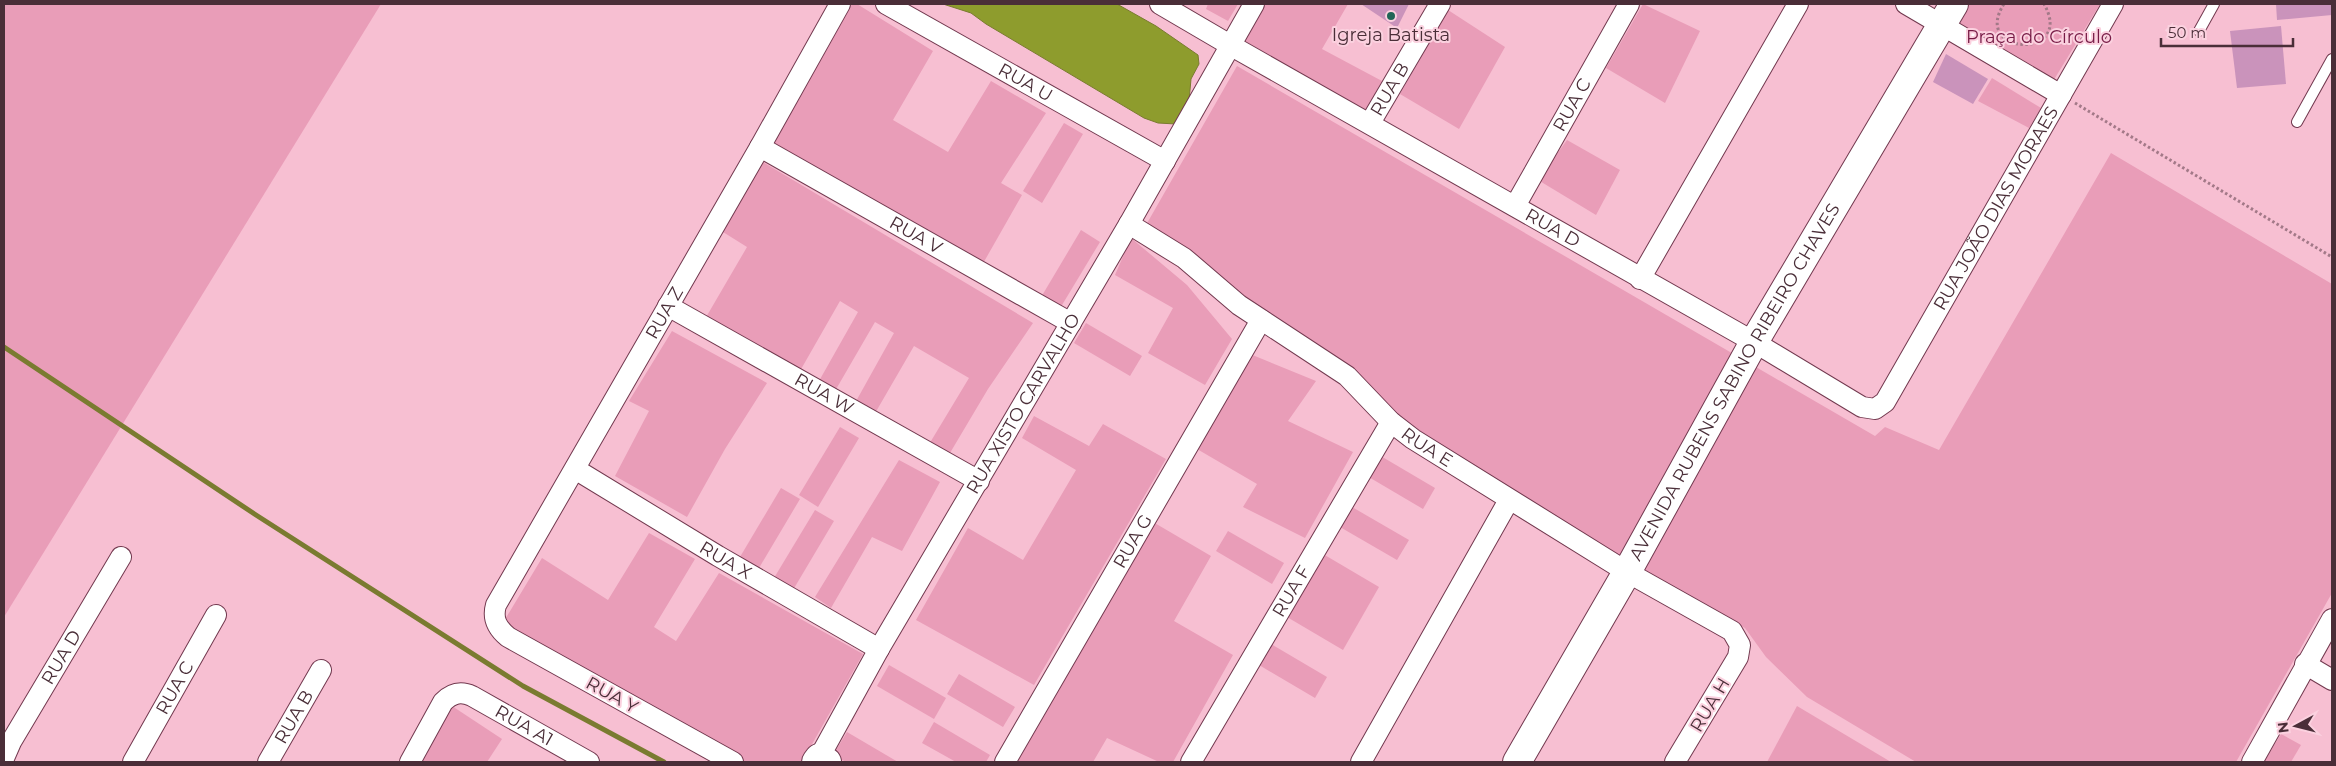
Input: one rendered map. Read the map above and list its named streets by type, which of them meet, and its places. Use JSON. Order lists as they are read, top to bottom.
{
  "streets": {
    "street": [
      "RUA U",
      "RUA B",
      "RUA C",
      "RUA JOÃO DIAS MORAES",
      "RUA D",
      "RUA V",
      "RUA Z",
      "AVENIDA RUBENS SABINO RIBEIRO CHAVES",
      "RUA W",
      "RUA XISTO CARVALHO",
      "RUA E",
      "RUA G",
      "RUA X",
      "RUA F",
      "RUA Y",
      "RUA H",
      "RUA A1"
    ]
  },
  "crossings": [
    ["RUA U", "RUA XISTO CARVALHO"],
    ["RUA B", "RUA D"],
    ["RUA C", "RUA D"],
    ["RUA JOÃO DIAS MORAES", "RUA D"],
    ["RUA D", "AVENIDA RUBENS SABINO RIBEIRO CHAVES"],
    ["RUA D", "RUA XISTO CARVALHO"],
    ["RUA V", "RUA Z"],
    ["RUA V", "RUA XISTO CARVALHO"],
    ["RUA Z", "RUA W"],
    ["RUA Z", "RUA X"],
    ["RUA Z", "RUA Y"],
    ["AVENIDA RUBENS SABINO RIBEIRO CHAVES", "RUA E"],
    ["RUA W", "RUA XISTO CARVALHO"],
    ["RUA XISTO CARVALHO", "RUA E"],
    ["RUA XISTO CARVALHO", "RUA X"],
    ["RUA E", "RUA G"],
    ["RUA E", "RUA F"],
    ["RUA E", "RUA H"]
  ],
  "parks": ["Praça do Círculo"],
  "places": ["Igreja Batista"],
  "scale_bar": "50 m",
  "north": "left"
}
